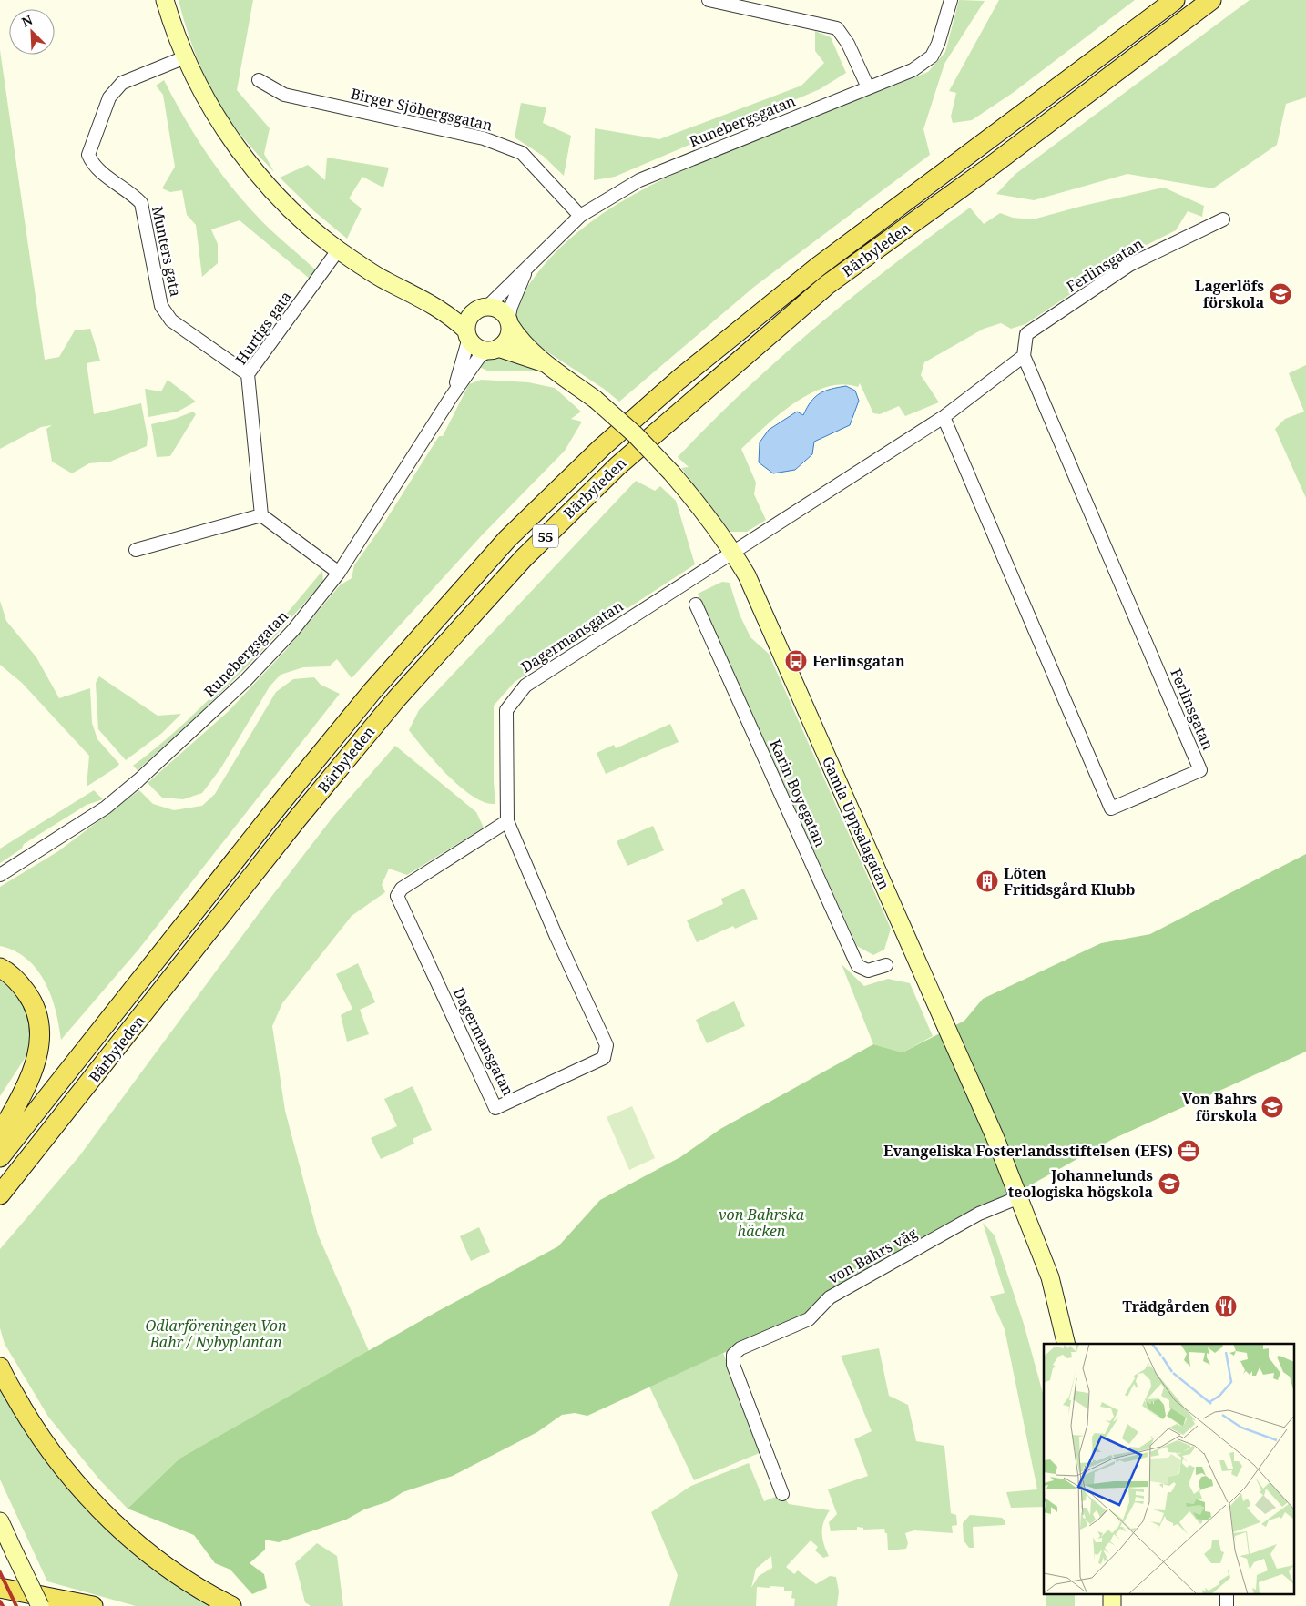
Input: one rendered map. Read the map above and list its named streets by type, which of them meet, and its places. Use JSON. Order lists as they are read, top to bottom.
{
  "streets": {
    "main road": ["Bärbyleden", "55"],
    "street": [
      "Birger Sjöbergsgatan",
      "Runebergsgatan",
      "Munters gata",
      "Ferlinsgatan",
      "Hurtigs gata",
      "Dagermansgatan",
      "Karin Boyegatan",
      "Gamla Uppsalagatan",
      "von Bahrs väg"
    ]
  },
  "crossings": [
    ["Birger Sjöbergsgatan", "Runebergsgatan"],
    ["Runebergsgatan", "Gamla Uppsalagatan"],
    ["Munters gata", "Hurtigs gata"],
    ["Dagermansgatan", "Gamla Uppsalagatan"],
    ["Gamla Uppsalagatan", "von Bahrs väg"]
  ],
  "parks": ["von Bahrska häcken", "Odlarföreningen Von Bahr / Nybyplantan"],
  "places": {
    "school or university": ["Lagerlöfs förskola", "Von Bahrs förskola", "Johannelunds teologiska högskola"],
    "bus stop": ["Ferlinsgatan"],
    "building": ["Löten Fritidsgård Klubb"],
    "office": ["Evangeliska Fosterlandsstiftelsen (EFS)"],
    "restaurant": ["Trädgården"]
  },
  "north": "top left"
}
